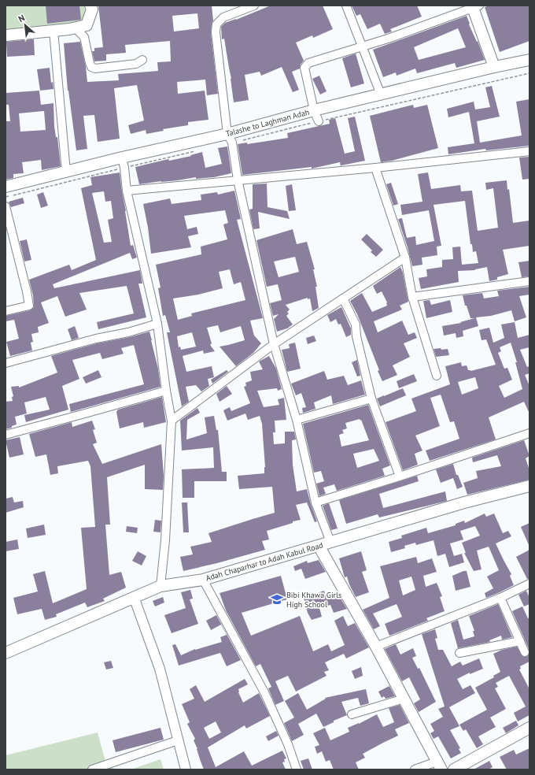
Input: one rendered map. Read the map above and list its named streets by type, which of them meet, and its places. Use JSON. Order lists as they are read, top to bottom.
{
  "streets": {
    "main road": ["Talashe to Laghman Adah", "Adah Chaparhar to Adah Kabul Road"]
  },
  "places": {
    "school or university": ["Bibi Khawa Girls High School"]
  },
  "north": "top left"
}
